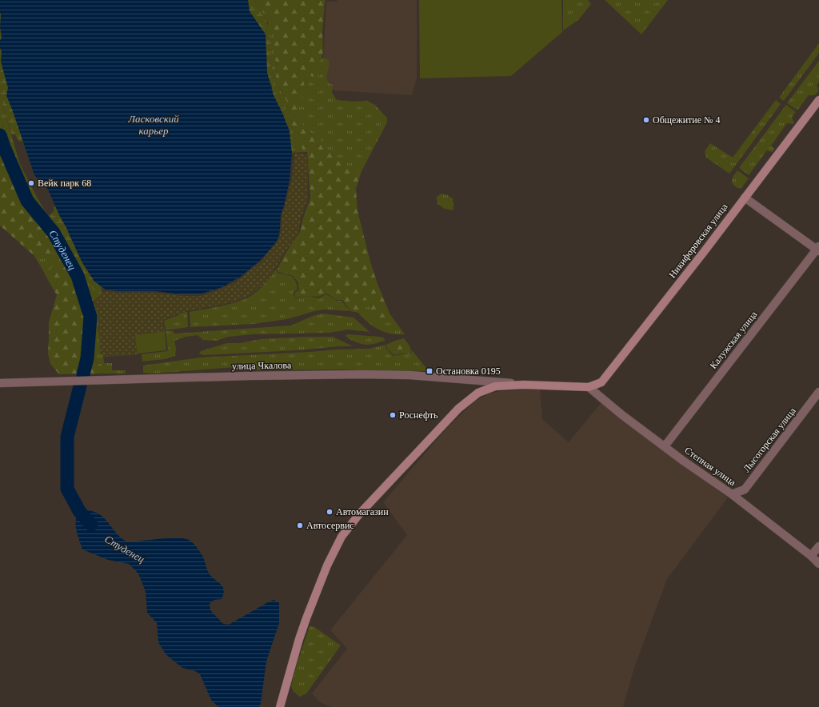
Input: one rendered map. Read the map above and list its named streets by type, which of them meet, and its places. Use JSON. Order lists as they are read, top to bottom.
{
  "streets": {
    "main road": ["Никифоровская улица"],
    "street": [
      "Калужская улица",
      "улица Чкалова",
      "Лысогорская улица",
      "Степная улица"
    ]
  },
  "crossings": [
    ["Никифоровская улица", "Степная улица"],
    ["Калужская улица", "Степная улица"],
    ["Лысогорская улица", "Степная улица"]
  ],
  "water": ["Ласковский карьер", "Студенец"],
  "places": {
    "other": [
      "Общежитие № 4",
      "Вейк парк 68",
      "Роснефть",
      "Автомагазин",
      "Автосервис"
    ],
    "transit": ["Остановка 0195"]
  }
}
